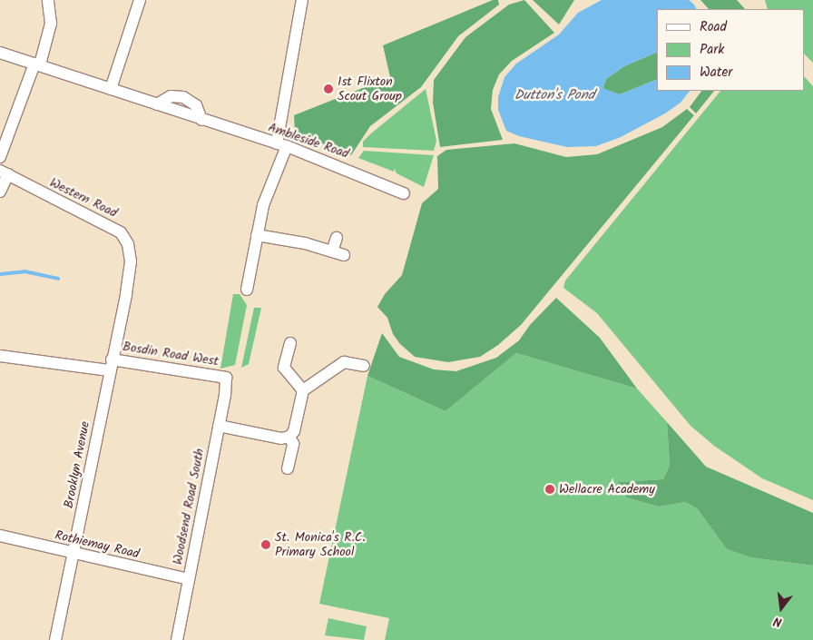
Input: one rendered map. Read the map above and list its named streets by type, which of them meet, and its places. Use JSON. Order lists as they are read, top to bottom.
{
  "streets": {
    "street": [
      "Ambleside Road",
      "Western Road",
      "Bosdin Road West",
      "Brooklyn Avenue",
      "Woodsend Road South",
      "Rothiemay Road"
    ]
  },
  "crossings": [
    ["Western Road", "Brooklyn Avenue"],
    ["Bosdin Road West", "Brooklyn Avenue"],
    ["Bosdin Road West", "Woodsend Road South"],
    ["Brooklyn Avenue", "Rothiemay Road"],
    ["Woodsend Road South", "Rothiemay Road"]
  ],
  "water": ["Dutton's Pond"],
  "places": ["1st Flixton Scout Group", "Wellacre Academy", "St. Monica's R.C. Primary School"],
  "legend": ["Road", "Park", "Water"],
  "north": "bottom"
}
